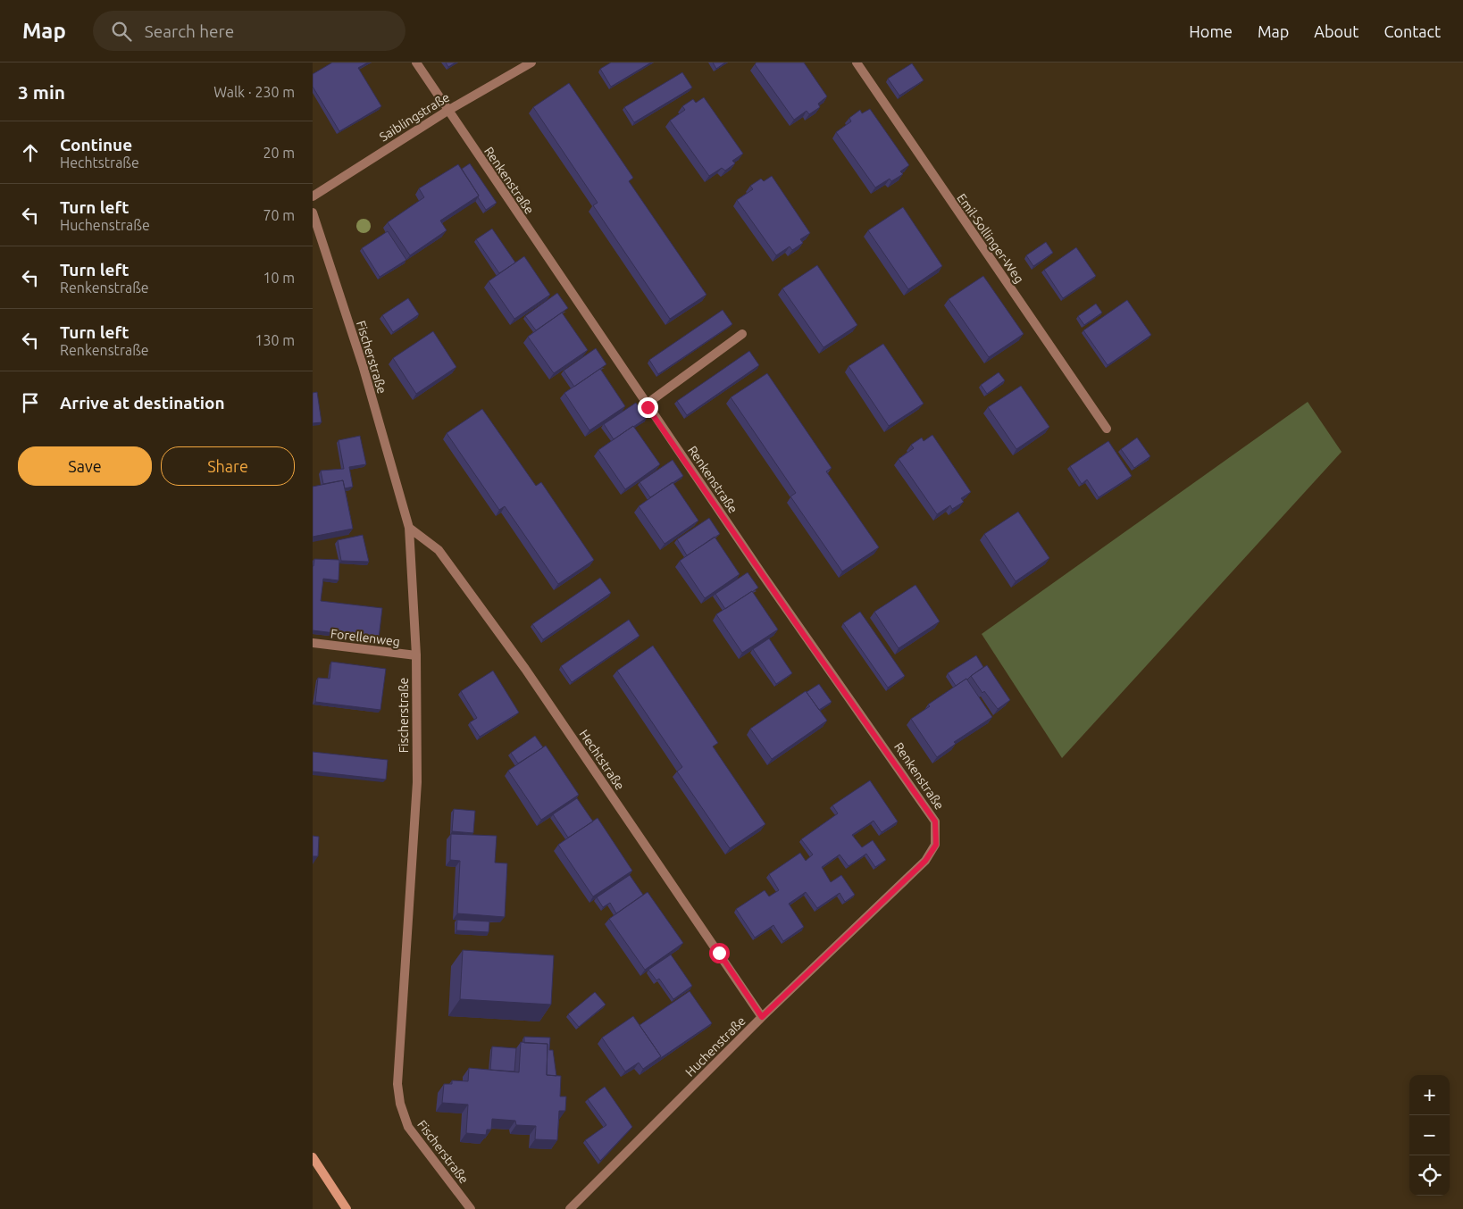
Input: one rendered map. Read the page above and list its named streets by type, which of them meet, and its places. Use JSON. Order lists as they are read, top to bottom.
{
  "streets": {
    "street": [
      "Saiblingstraße",
      "Renkenstraße",
      "Emil-Sollinger-Weg",
      "Fischerstraße",
      "Forellenweg",
      "Hechtstraße",
      "Huchenstraße"
    ]
  },
  "crossings": [
    ["Saiblingstraße", "Renkenstraße"],
    ["Renkenstraße", "Huchenstraße"],
    ["Fischerstraße", "Forellenweg"],
    ["Fischerstraße", "Hechtstraße"],
    ["Hechtstraße", "Huchenstraße"]
  ],
  "page": {
    "header": "Map",
    "search": "Search here",
    "nav": [
      "Home",
      "Map",
      "About",
      "Contact"
    ],
    "heading": ["3 min", "Walk · 230 m"],
    "list": [
      ["Continue", "Hechtstraße", "20 m"],
      ["Turn left", "Huchenstraße", "70 m"],
      ["Turn left", "Renkenstraße", "10 m"],
      ["Turn left", "Renkenstraße", "130 m"],
      "Arrive at destination"
    ],
    "buttons": ["Save", "Share"],
    "map_buttons": ["+", "−"]
  }
}
